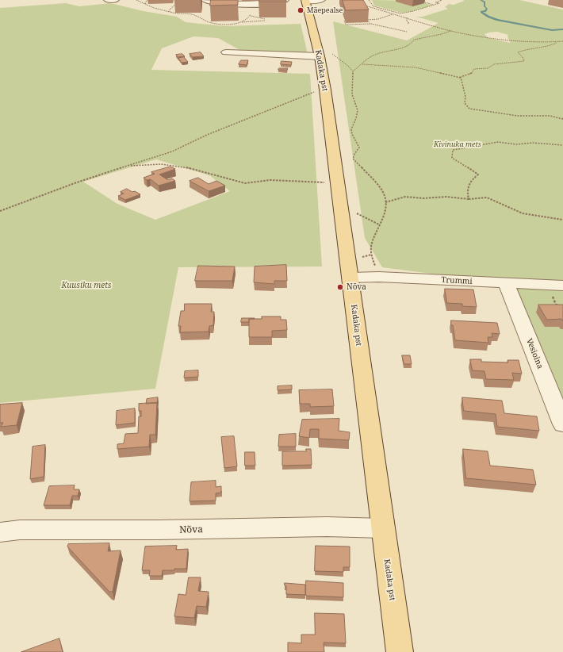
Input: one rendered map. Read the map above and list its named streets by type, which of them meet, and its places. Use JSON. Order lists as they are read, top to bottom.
{
  "streets": {
    "main road": ["Kadaka pst"],
    "street": ["Trummi", "Vesioina", "Nõva"]
  },
  "crossings": [
    ["Kadaka pst", "Trummi"],
    ["Kadaka pst", "Nõva"],
    ["Trummi", "Vesioina"]
  ],
  "parks": ["Kivinuka mets", "Kuusiku mets"],
  "places": ["Mäepealse", "Nõva"]
}
